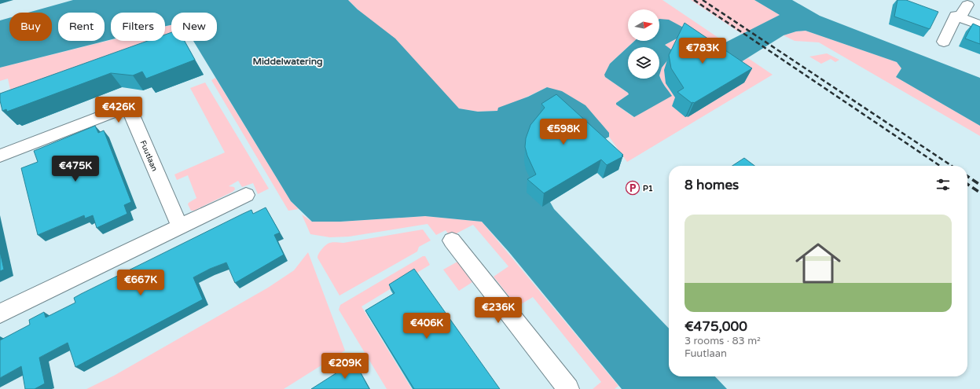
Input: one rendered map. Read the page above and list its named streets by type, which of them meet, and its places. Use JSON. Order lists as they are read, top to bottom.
{
  "streets": {
    "street": ["Fuutlaan"]
  },
  "districts": ["Middelwatering"],
  "places": {
    "parking": ["P1"]
  },
  "north": "right",
  "page": {
    "chip": [
      "Buy",
      "Rent",
      "Filters",
      "New"
    ],
    "price": [
      "€783K",
      "€426K",
      "€598K",
      "€475K",
      "€667K",
      "€236K",
      "€406K",
      "€209K"
    ],
    "heading": "8 homes",
    "list": [
      {
        "name": "€475,000",
        "note": "3 rooms · 83 m² · Fuutlaan"
      }
    ]
  }
}
